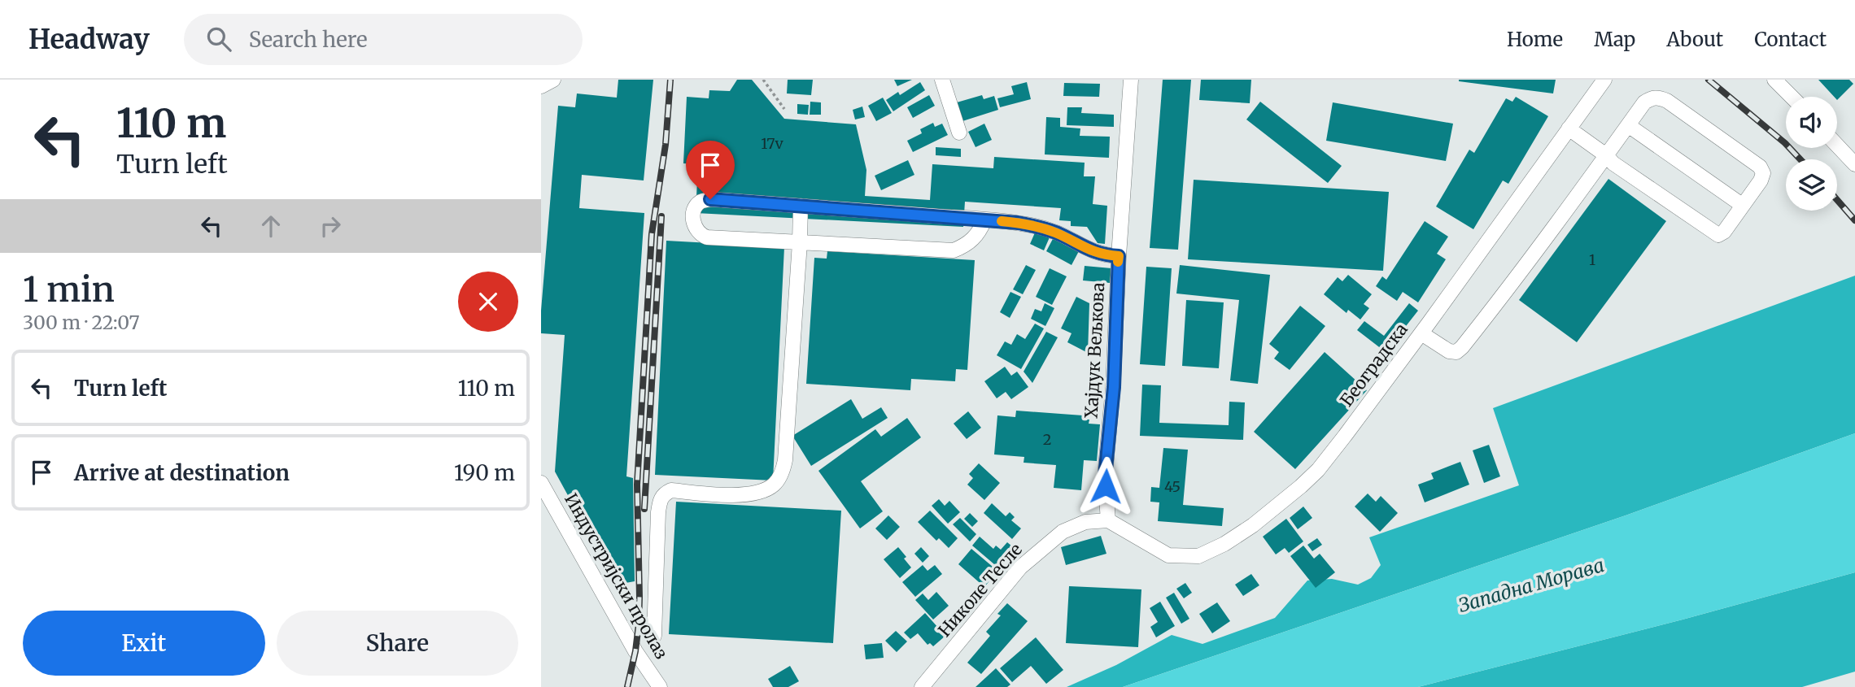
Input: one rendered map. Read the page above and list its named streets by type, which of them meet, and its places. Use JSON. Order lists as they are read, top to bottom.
{
  "streets": {
    "street": [
      "Хајдук Вељкова",
      "Београдска",
      "Индустријски пролаз",
      "Николе Тесле"
    ]
  },
  "crossings": [
    ["Хајдук Вељкова", "Београдска"],
    ["Хајдук Вељкова", "Николе Тесле"],
    ["Београдска", "Николе Тесле"]
  ],
  "water": ["Западна Морава"],
  "house_numbers": [
    "17v",
    "1",
    "2",
    "45"
  ],
  "page": {
    "header": "Headway",
    "search": "Search here",
    "nav": [
      "Home",
      "Map",
      "About",
      "Contact"
    ],
    "turn": ["110 m", "Turn left"],
    "heading": ["1 min", "300 m · 22:07"],
    "list": [
      {
        "name": "Turn left",
        "value": "110 m"
      },
      {
        "name": "Arrive at destination",
        "value": "190 m"
      }
    ],
    "buttons": ["Exit", "Share"]
  }
}
